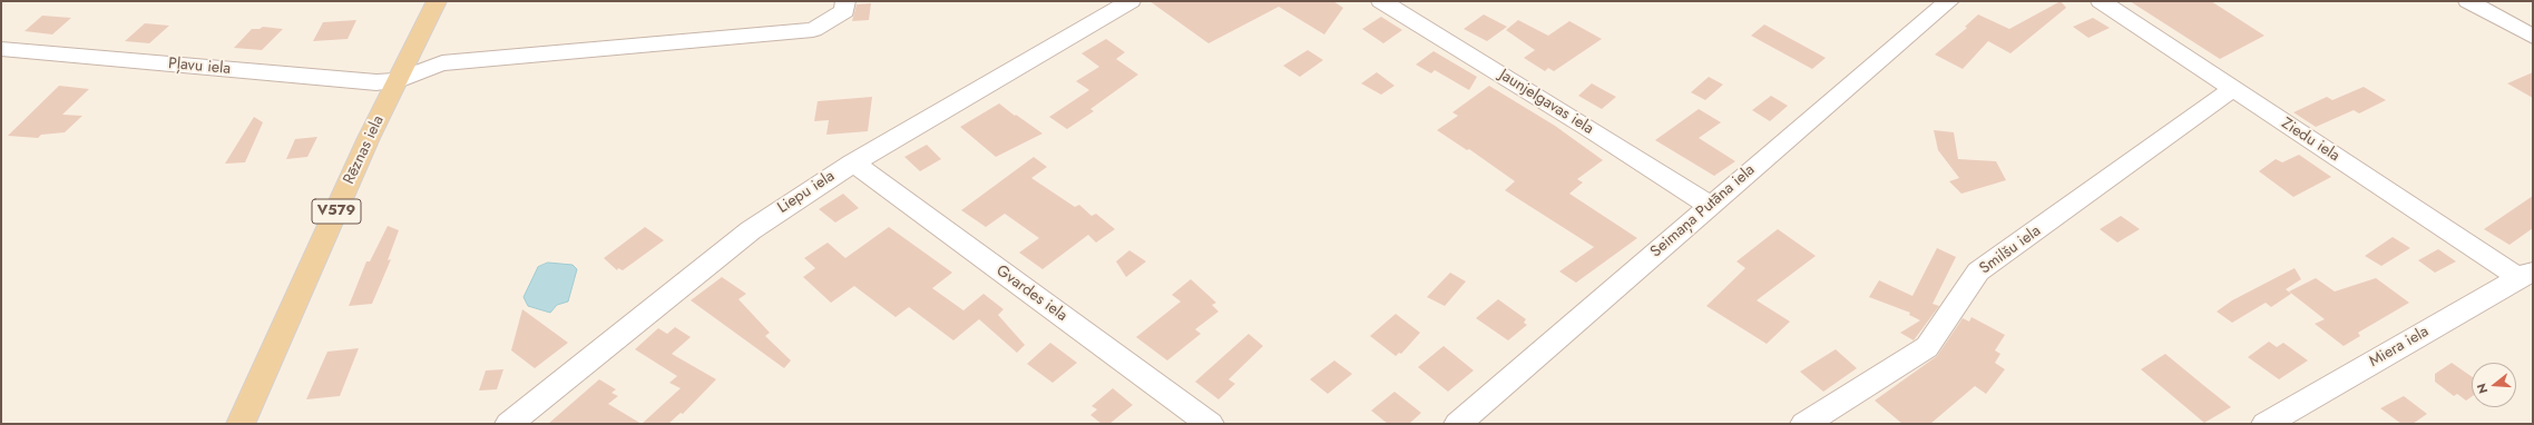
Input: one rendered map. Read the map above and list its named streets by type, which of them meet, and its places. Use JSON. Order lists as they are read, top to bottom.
{
  "streets": {
    "main road": ["Rēznas iela", "V579"],
    "street": [
      "Pļavu iela",
      "Jaunjelgavas iela",
      "Ziedu iela",
      "Liepu iela",
      "Seimaņa Putāna iela",
      "Smilšu iela",
      "Gvardes iela",
      "Miera iela"
    ]
  },
  "crossings": [
    ["Pļavu iela", "Rēznas iela"],
    ["Jaunjelgavas iela", "Seimaņa Putāna iela"],
    ["Ziedu iela", "Smilšu iela"],
    ["Ziedu iela", "Miera iela"],
    ["Liepu iela", "Gvardes iela"]
  ],
  "north": "left"
}
